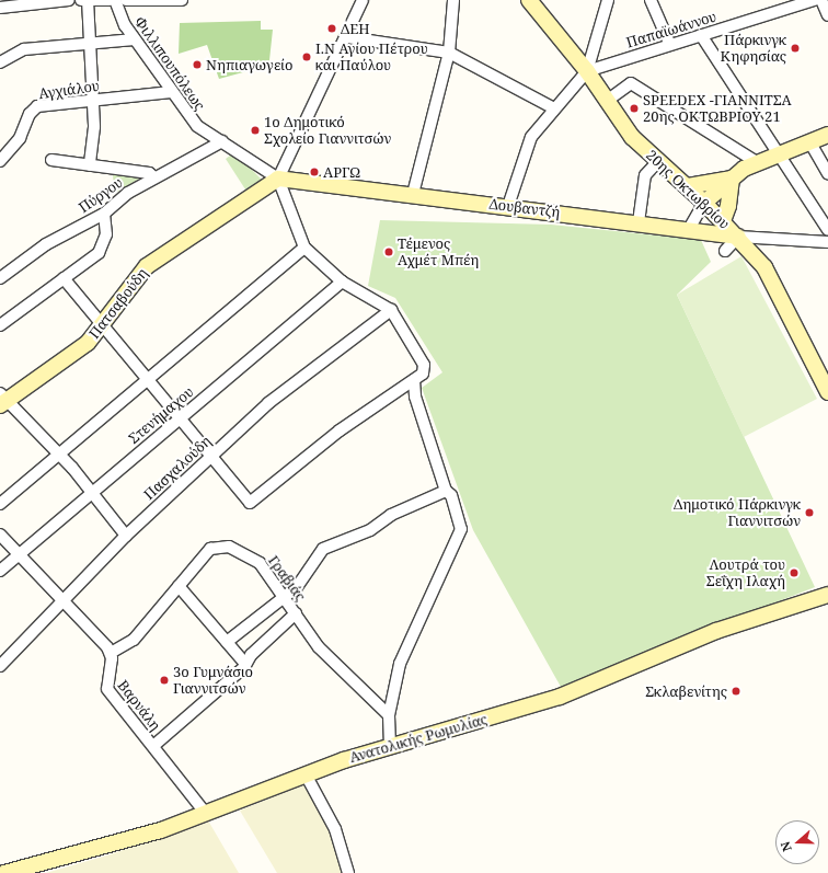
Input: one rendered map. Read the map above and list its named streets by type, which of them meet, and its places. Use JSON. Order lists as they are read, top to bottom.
{
  "streets": {
    "street": [
      "Παπαϊωάννου",
      "Φιλλιπουπόλεως",
      "Αγχιάλου",
      "20ης Οκτωβρίου",
      "Πύργου",
      "Δουβαντζή",
      "Πατσαβούδη",
      "Στενήμαχου",
      "Πασχαλούδη",
      "Γραβιάς",
      "Βαρνάλη",
      "Ανατολικής Ρωμυλίας"
    ]
  },
  "crossings": [
    ["Παπαϊωάννου", "20ης Οκτωβρίου"],
    ["Φιλλιπουπόλεως", "Αγχιάλου"],
    ["Φιλλιπουπόλεως", "Πύργου"],
    ["Φιλλιπουπόλεως", "Δουβαντζή"],
    ["Φιλλιπουπόλεως", "Πατσαβούδη"],
    ["20ης Οκτωβρίου", "Δουβαντζή"],
    ["Δουβαντζή", "Πατσαβούδη"],
    ["Γραβιάς", "Βαρνάλη"],
    ["Βαρνάλη", "Ανατολικής Ρωμυλίας"]
  ],
  "places": [
    "ΔΕΗ",
    "Πάρκινγκ Κηφησίας",
    "Ι.Ν Αγίου Πέτρου και Παύλου",
    "Νηπιαγωγείο",
    "SPEEDEX -ΓΙΑΝΝΙΤΣΑ 20ης ΟΚΤΩΒΡΙΟΥ 21",
    "1ο Δημοτικό Σχολείο Γιαννιτσών",
    "ΑΡΓΩ",
    "Τέμενος Αχμέτ Μπέη",
    "Δημοτικό Πάρκινγκ Γιαννιτσών",
    "Λουτρά του Σεΐχη Ιλαχή",
    "3ο Γυμνάσιο Γιαννιτσών",
    "Σκλαβενίτης"
  ],
  "north": "left"
}
